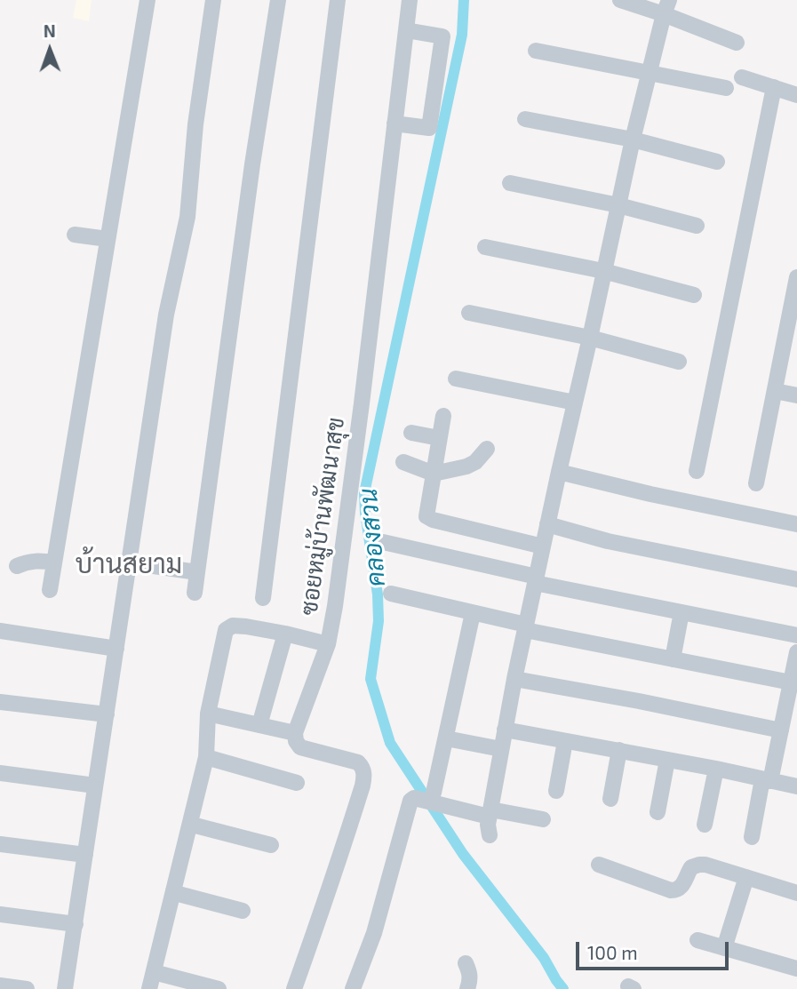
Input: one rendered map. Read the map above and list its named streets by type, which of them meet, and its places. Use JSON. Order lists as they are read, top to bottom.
{
  "streets": {
    "street": ["ซอยหมู่บ้านพัฒนาสุข"]
  },
  "districts": ["บ้านสยาม"],
  "water": ["คลองสวน"],
  "scale_bar": "100 m",
  "north": "top"
}
